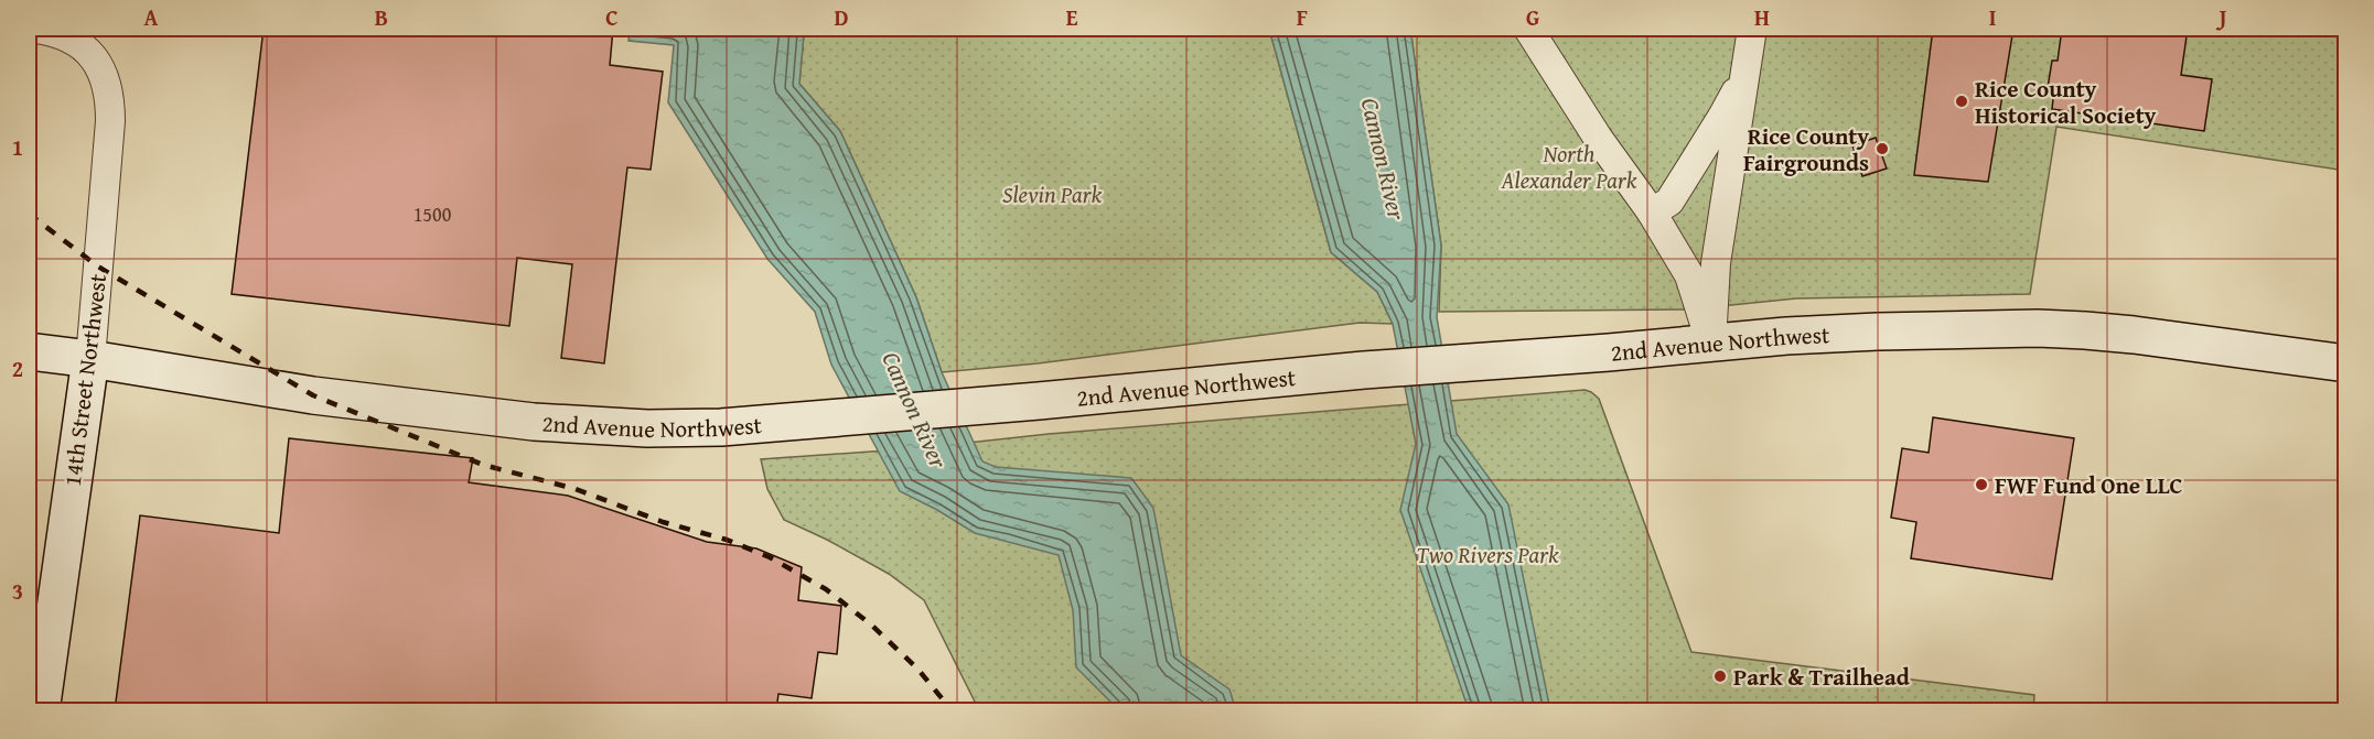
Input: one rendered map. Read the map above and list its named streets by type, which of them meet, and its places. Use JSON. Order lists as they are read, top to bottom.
{
  "streets": {
    "street": ["2nd Avenue Northwest", "14th Street Northwest"]
  },
  "crossings": [
    ["2nd Avenue Northwest", "14th Street Northwest"]
  ],
  "water": ["Cannon River"],
  "parks": ["North Alexander Park", "Slevin Park", "Two Rivers Park"],
  "places": [
    "Rice County Historical Society",
    "Rice County Fairgrounds",
    "FWF Fund One LLC",
    "Park & Trailhead"
  ],
  "house_numbers": ["1500"],
  "grid": {
    "columns": [
      "A",
      "B",
      "C",
      "D",
      "E",
      "F",
      "G",
      "H",
      "I",
      "J"
    ],
    "rows": ["1", "2", "3"]
  }
}
